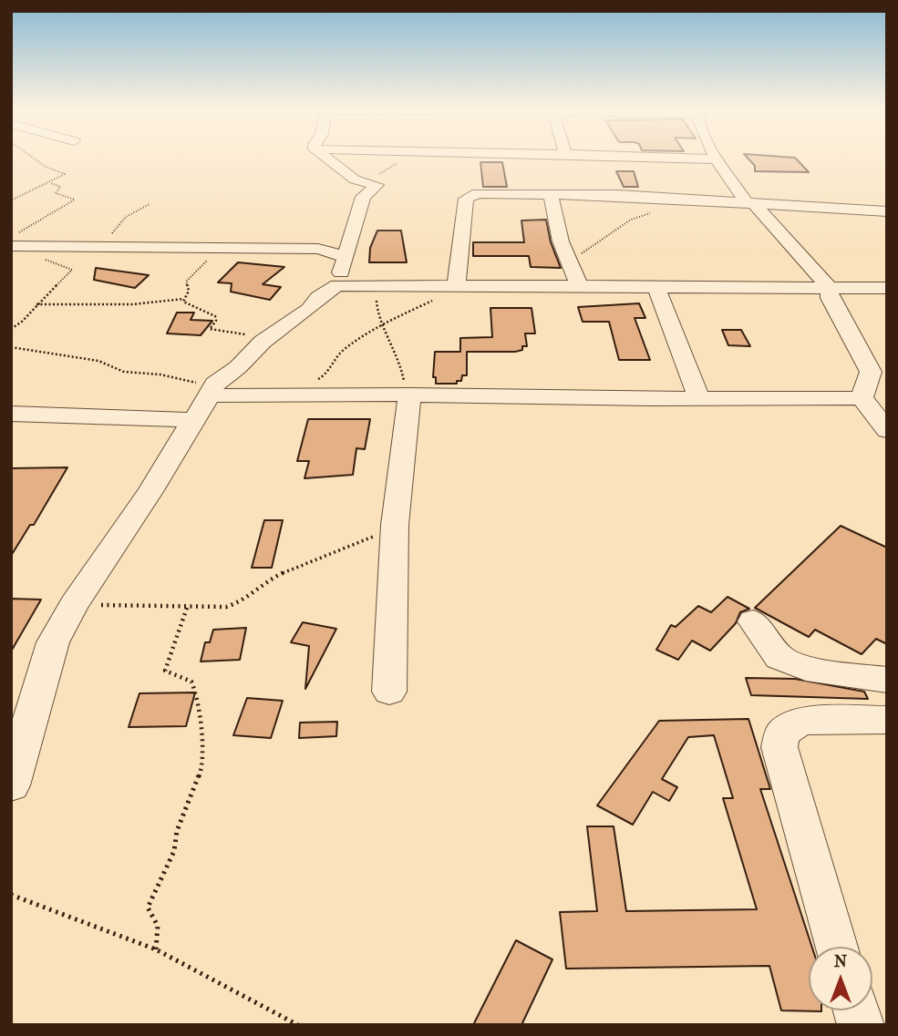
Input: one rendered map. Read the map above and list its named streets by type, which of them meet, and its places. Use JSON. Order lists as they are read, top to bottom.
{
  "north": "top"
}
